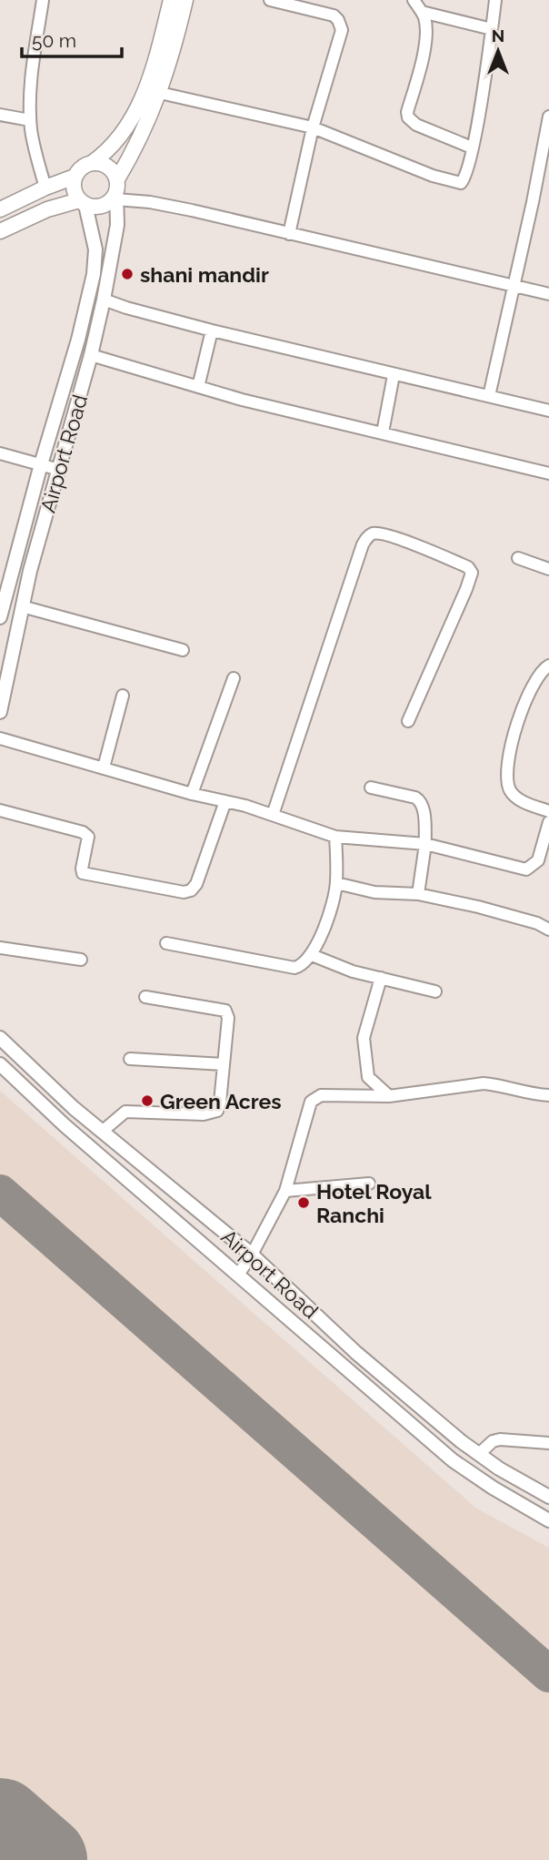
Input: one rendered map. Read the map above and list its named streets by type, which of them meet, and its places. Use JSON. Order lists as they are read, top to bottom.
{
  "streets": {
    "street": ["Airport Road"]
  },
  "places": ["shani mandir", "Green Acres", "Hotel Royal Ranchi"],
  "scale_bar": "50 m",
  "north": "top"
}
